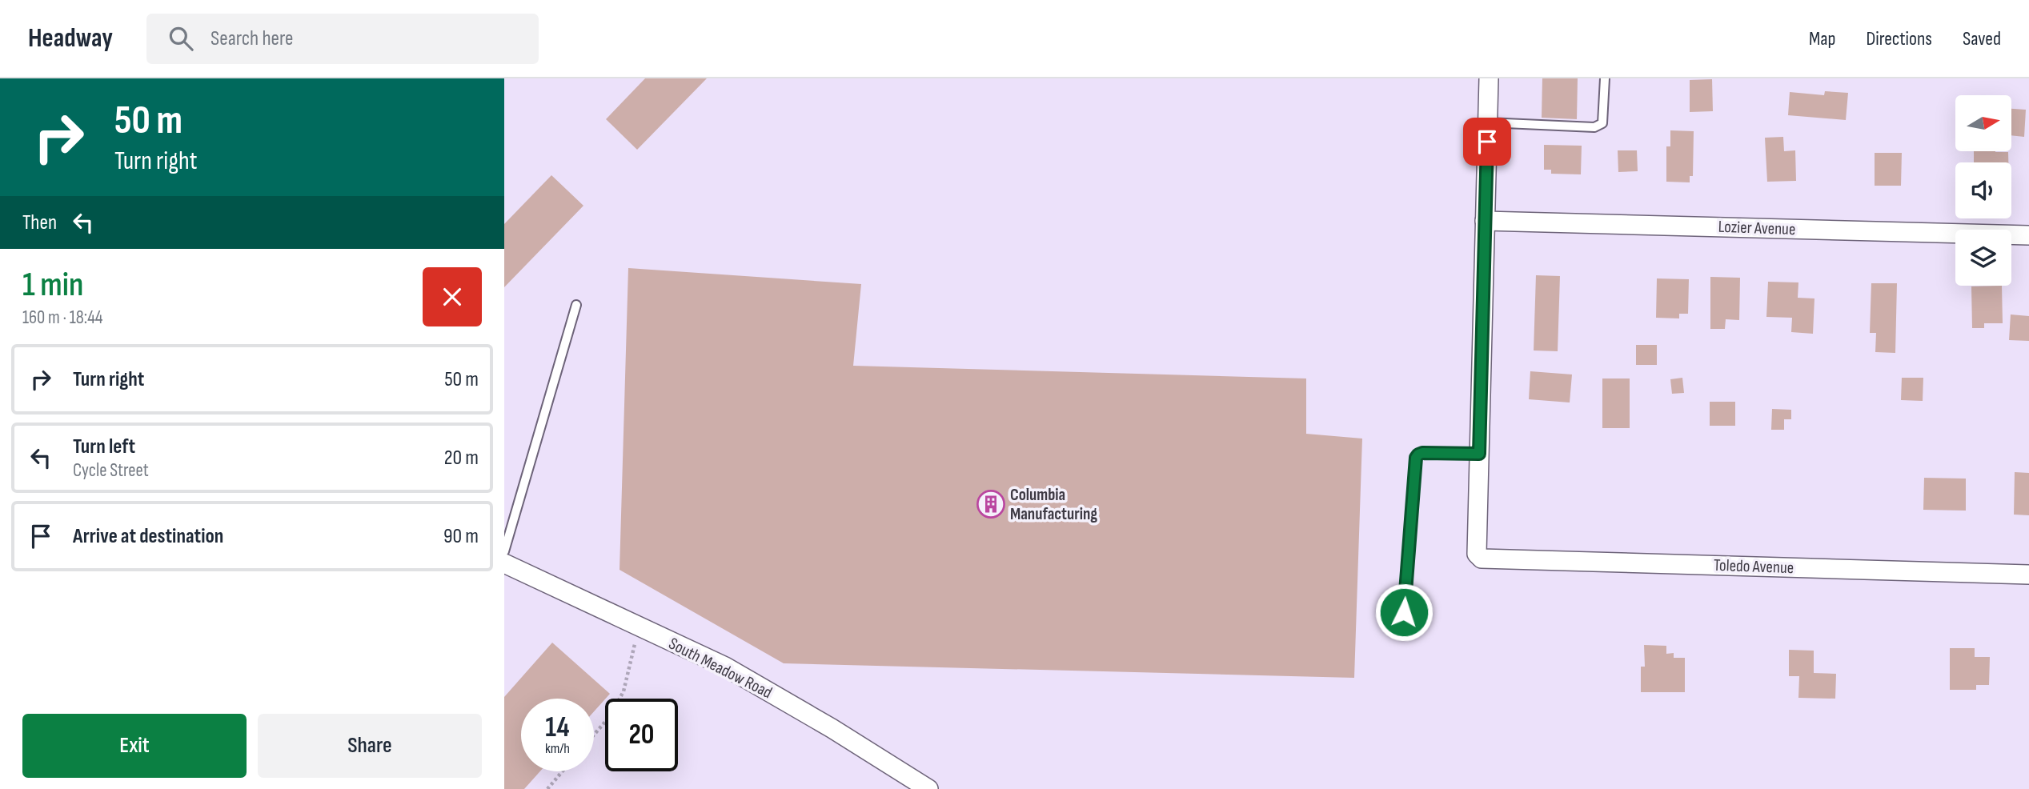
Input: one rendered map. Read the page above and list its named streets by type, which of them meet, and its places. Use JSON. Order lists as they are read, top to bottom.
{
  "streets": {
    "street": ["Lozier Avenue", "Toledo Avenue", "South Meadow Road"]
  },
  "places": {
    "building": ["Columbia Manufacturing"]
  },
  "north": "right",
  "page": {
    "header": "Headway",
    "search": "Search here",
    "nav": ["Map", "Directions", "Saved"],
    "turn": ["50 m", "Turn right"],
    "then": "Then",
    "heading": ["1 min", "160 m · 18:44"],
    "list": [
      {
        "name": "Turn right",
        "value": "50 m"
      },
      {
        "name": "Turn left",
        "note": "Cycle Street",
        "value": "20 m"
      },
      {
        "name": "Arrive at destination",
        "value": "90 m"
      }
    ],
    "speed": "14 km/h",
    "limit": "20",
    "buttons": ["Exit", "Share"]
  }
}
